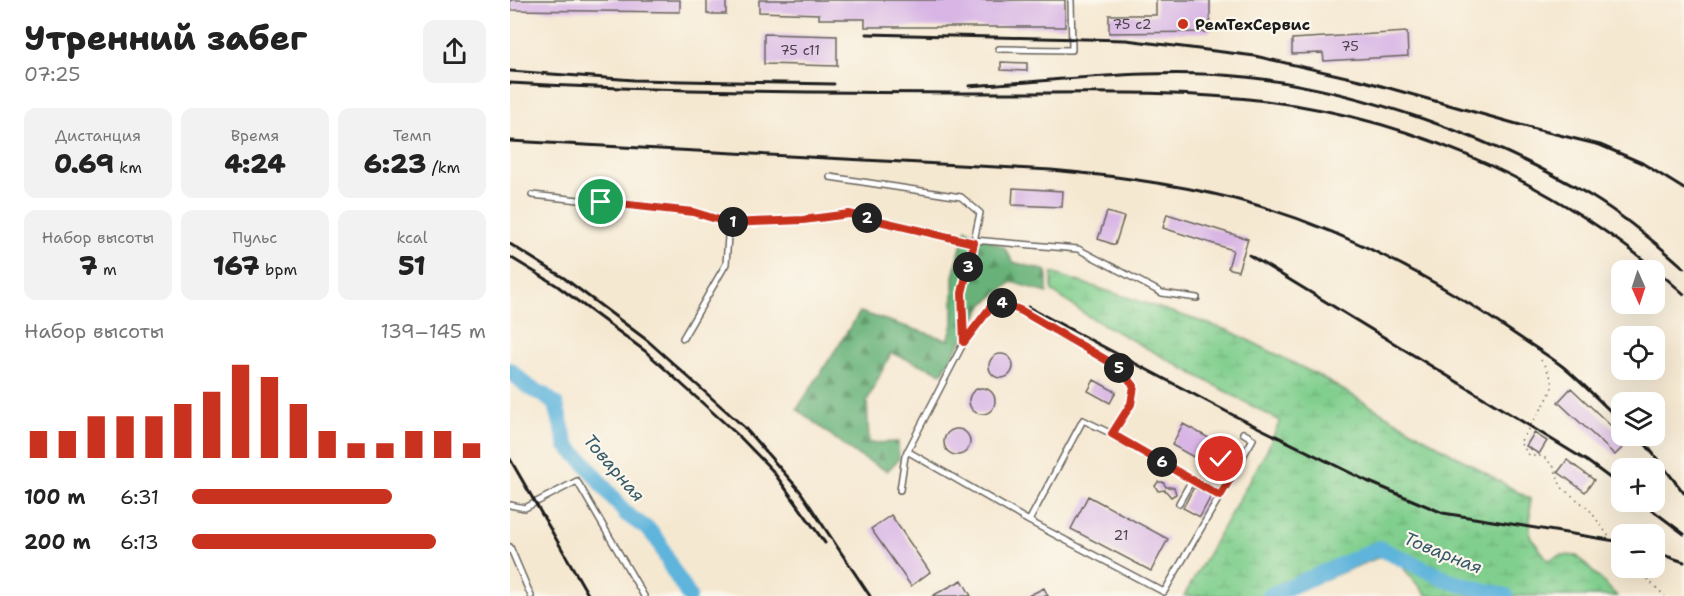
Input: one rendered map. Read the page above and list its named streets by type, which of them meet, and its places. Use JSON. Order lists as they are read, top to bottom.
{
  "water": ["Товарная"],
  "places": ["РемТехСервис"],
  "house_numbers": [
    "75 с2",
    "75",
    "75 с11",
    "21"
  ],
  "north": "bottom",
  "page": {
    "heading": ["Утренний забег", "07:25"],
    "stats": [
      ["Дистанция", "0.69 km"],
      ["Время", "4:24"],
      ["Темп", "6:23 /km"],
      ["Набор высоты", "7 m"],
      ["Пульс", "167 bpm"],
      ["kcal", "51"]
    ],
    "pins": [
      "2",
      "1",
      "3",
      "4",
      "5",
      "6"
    ],
    "map_buttons": ["+", "−"],
    "chart": ["Набор высоты", "139–145 m"],
    "list": [
      {
        "name": "100 m",
        "note": "6:31"
      },
      {
        "name": "200 m",
        "note": "6:13"
      }
    ]
  }
}
